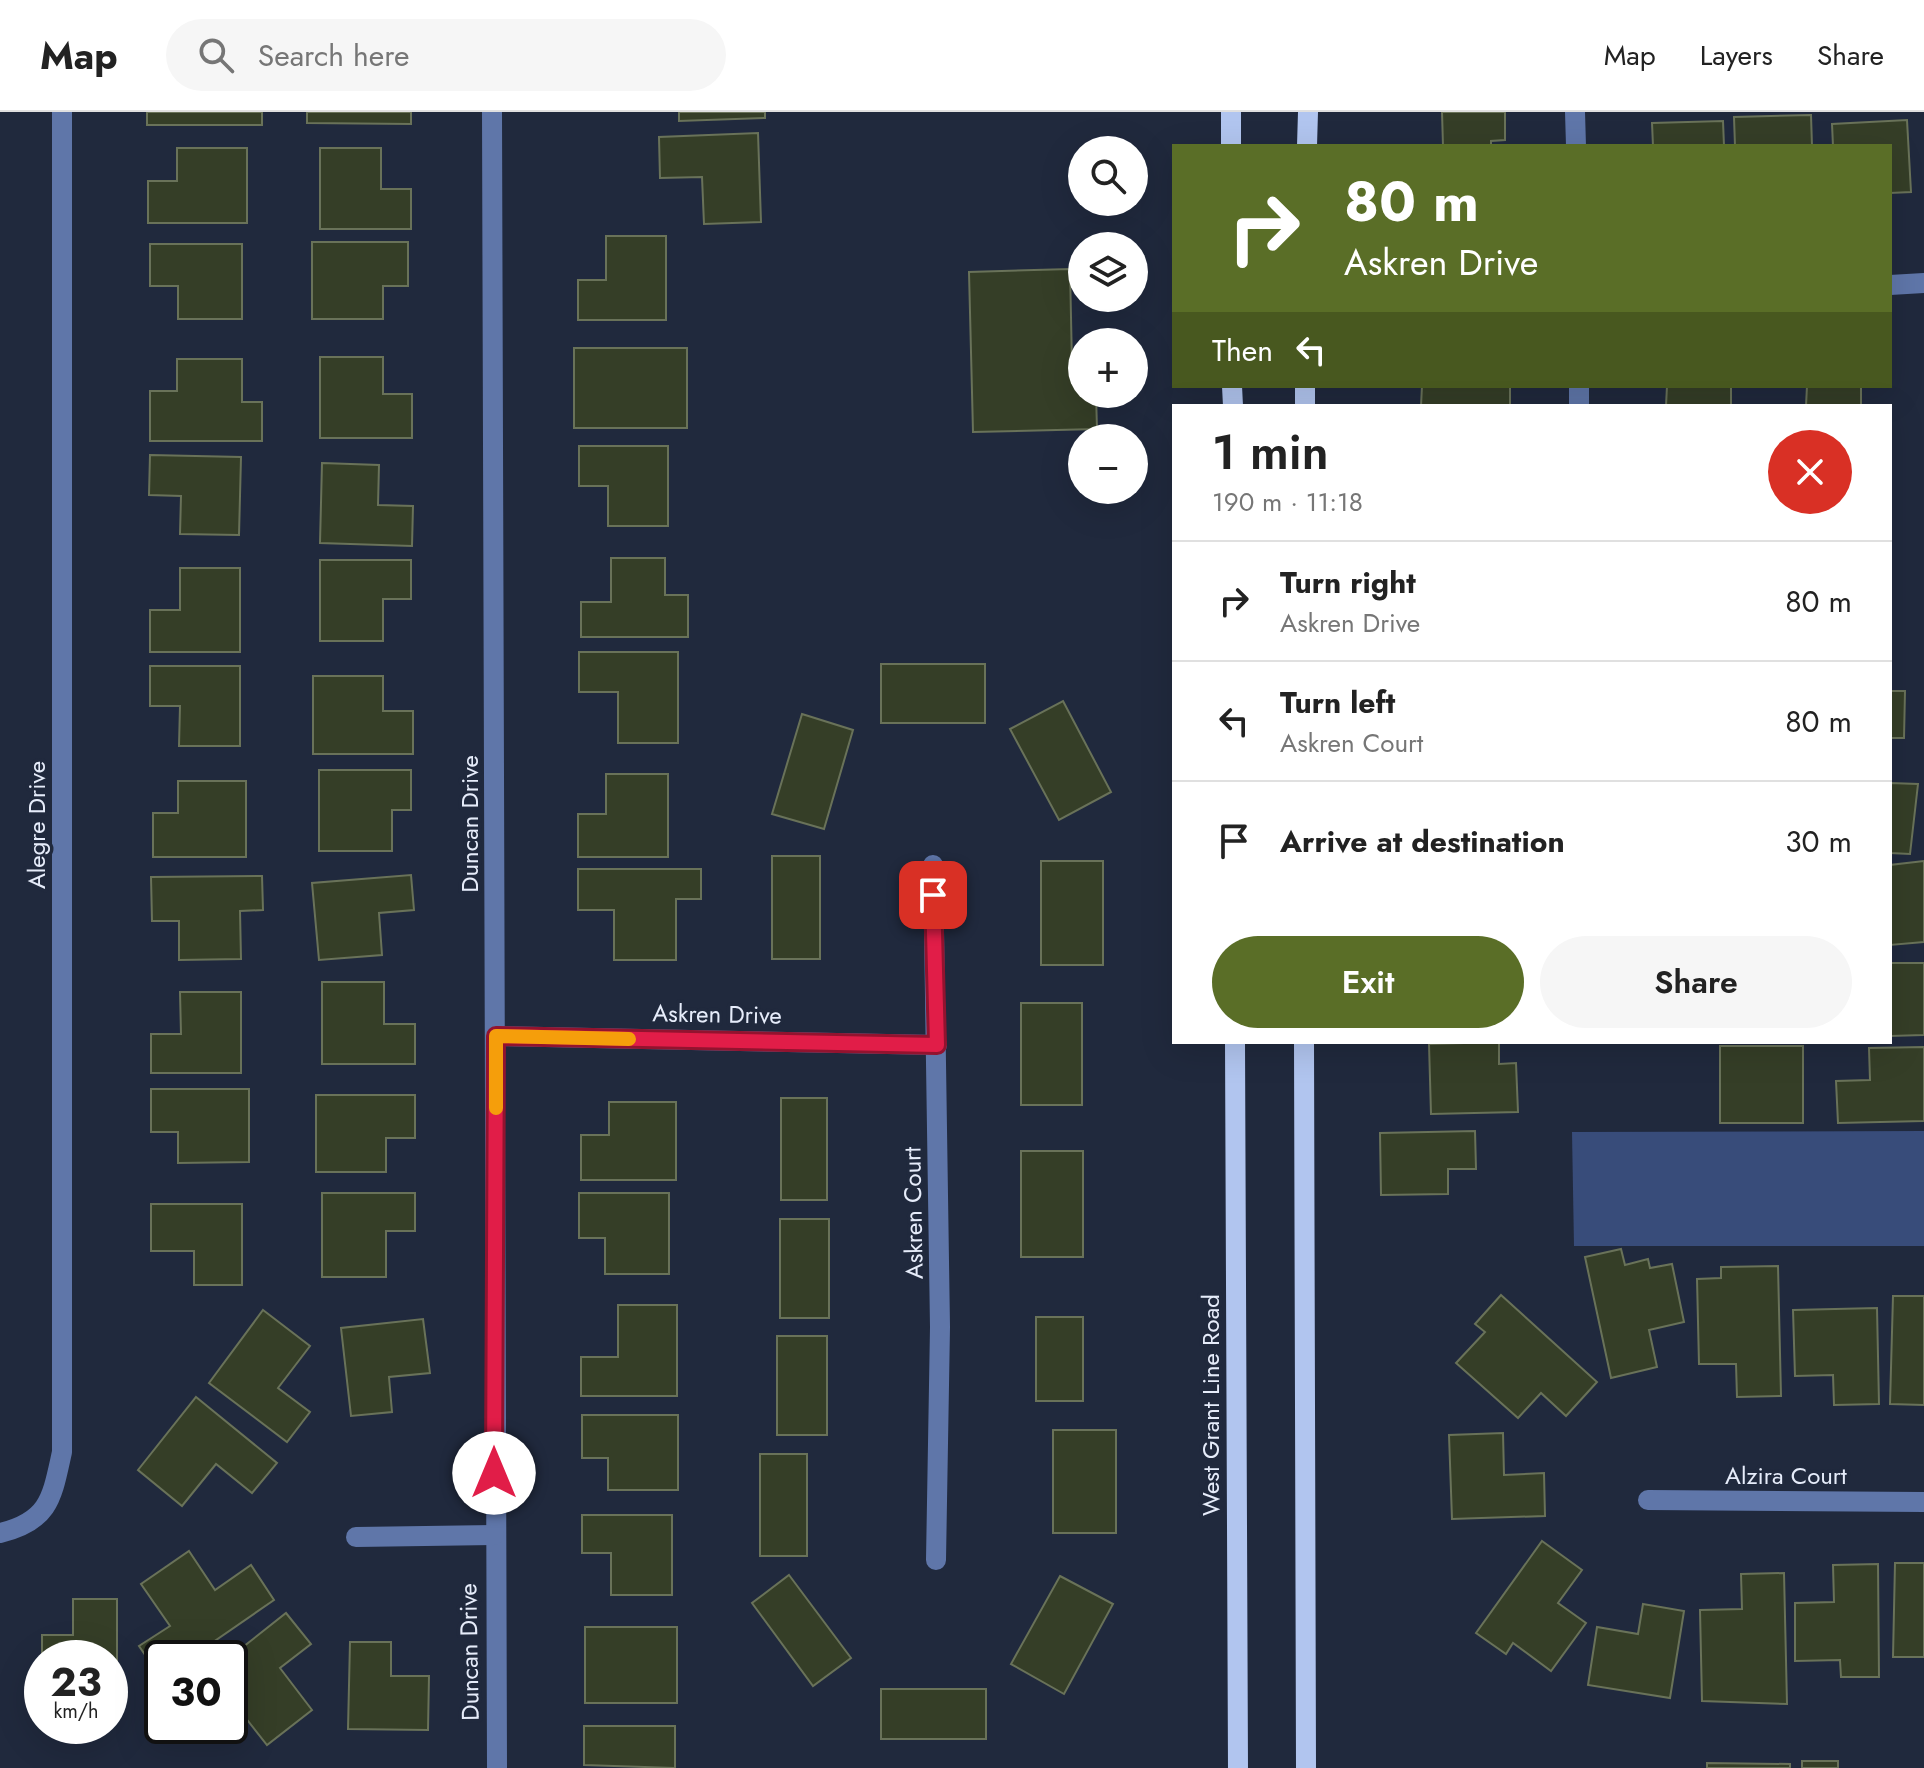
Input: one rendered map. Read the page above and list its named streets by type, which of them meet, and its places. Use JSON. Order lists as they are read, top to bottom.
{
  "streets": {
    "main road": ["West Grant Line Road"],
    "street": [
      "Duncan Drive",
      "Alegre Drive",
      "Askren Drive",
      "Askren Court",
      "Alzira Court"
    ]
  },
  "crossings": [
    ["Duncan Drive", "Askren Drive"],
    ["Askren Drive", "Askren Court"]
  ],
  "page": {
    "header": "Map",
    "search": "Search here",
    "nav": ["Map", "Layers", "Share"],
    "map_buttons": ["+", "−"],
    "turn": ["80 m", "Askren Drive"],
    "then": "Then",
    "heading": ["1 min", "190 m · 11:18"],
    "list": [
      {
        "name": "Turn right",
        "note": "Askren Drive",
        "value": "80 m"
      },
      {
        "name": "Turn left",
        "note": "Askren Court",
        "value": "80 m"
      },
      {
        "name": "Arrive at destination",
        "value": "30 m"
      }
    ],
    "buttons": ["Exit", "Share"],
    "speed": "23 km/h",
    "limit": "30"
  }
}
